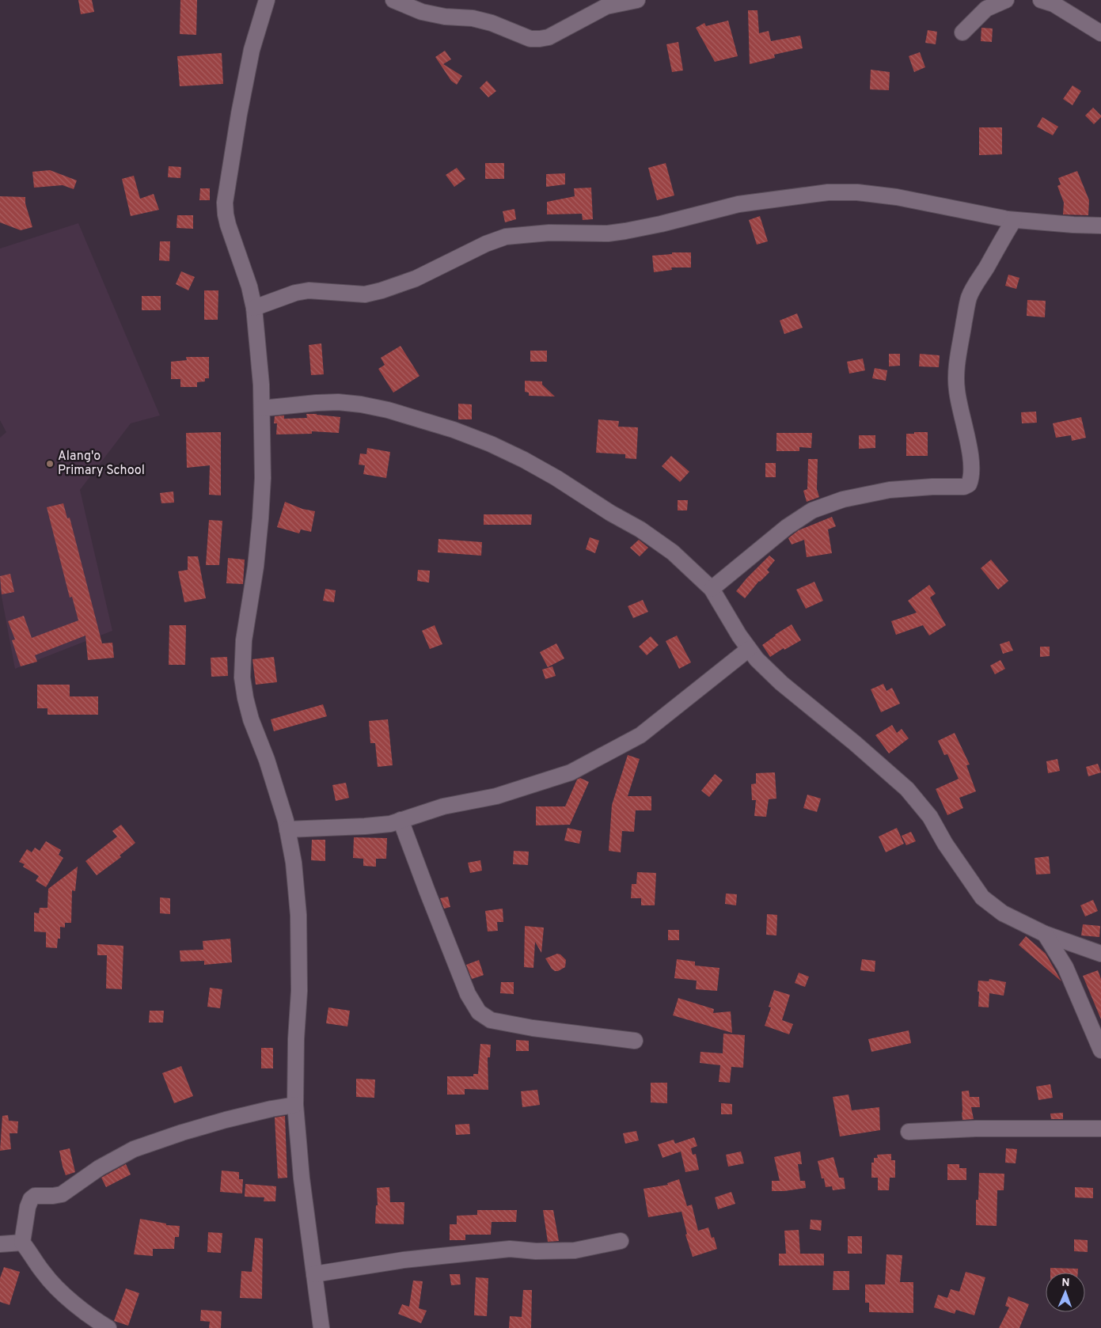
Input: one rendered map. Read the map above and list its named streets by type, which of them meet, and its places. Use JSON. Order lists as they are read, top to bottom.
{
  "places": ["Alang'o Primary School"],
  "north": "top"
}
